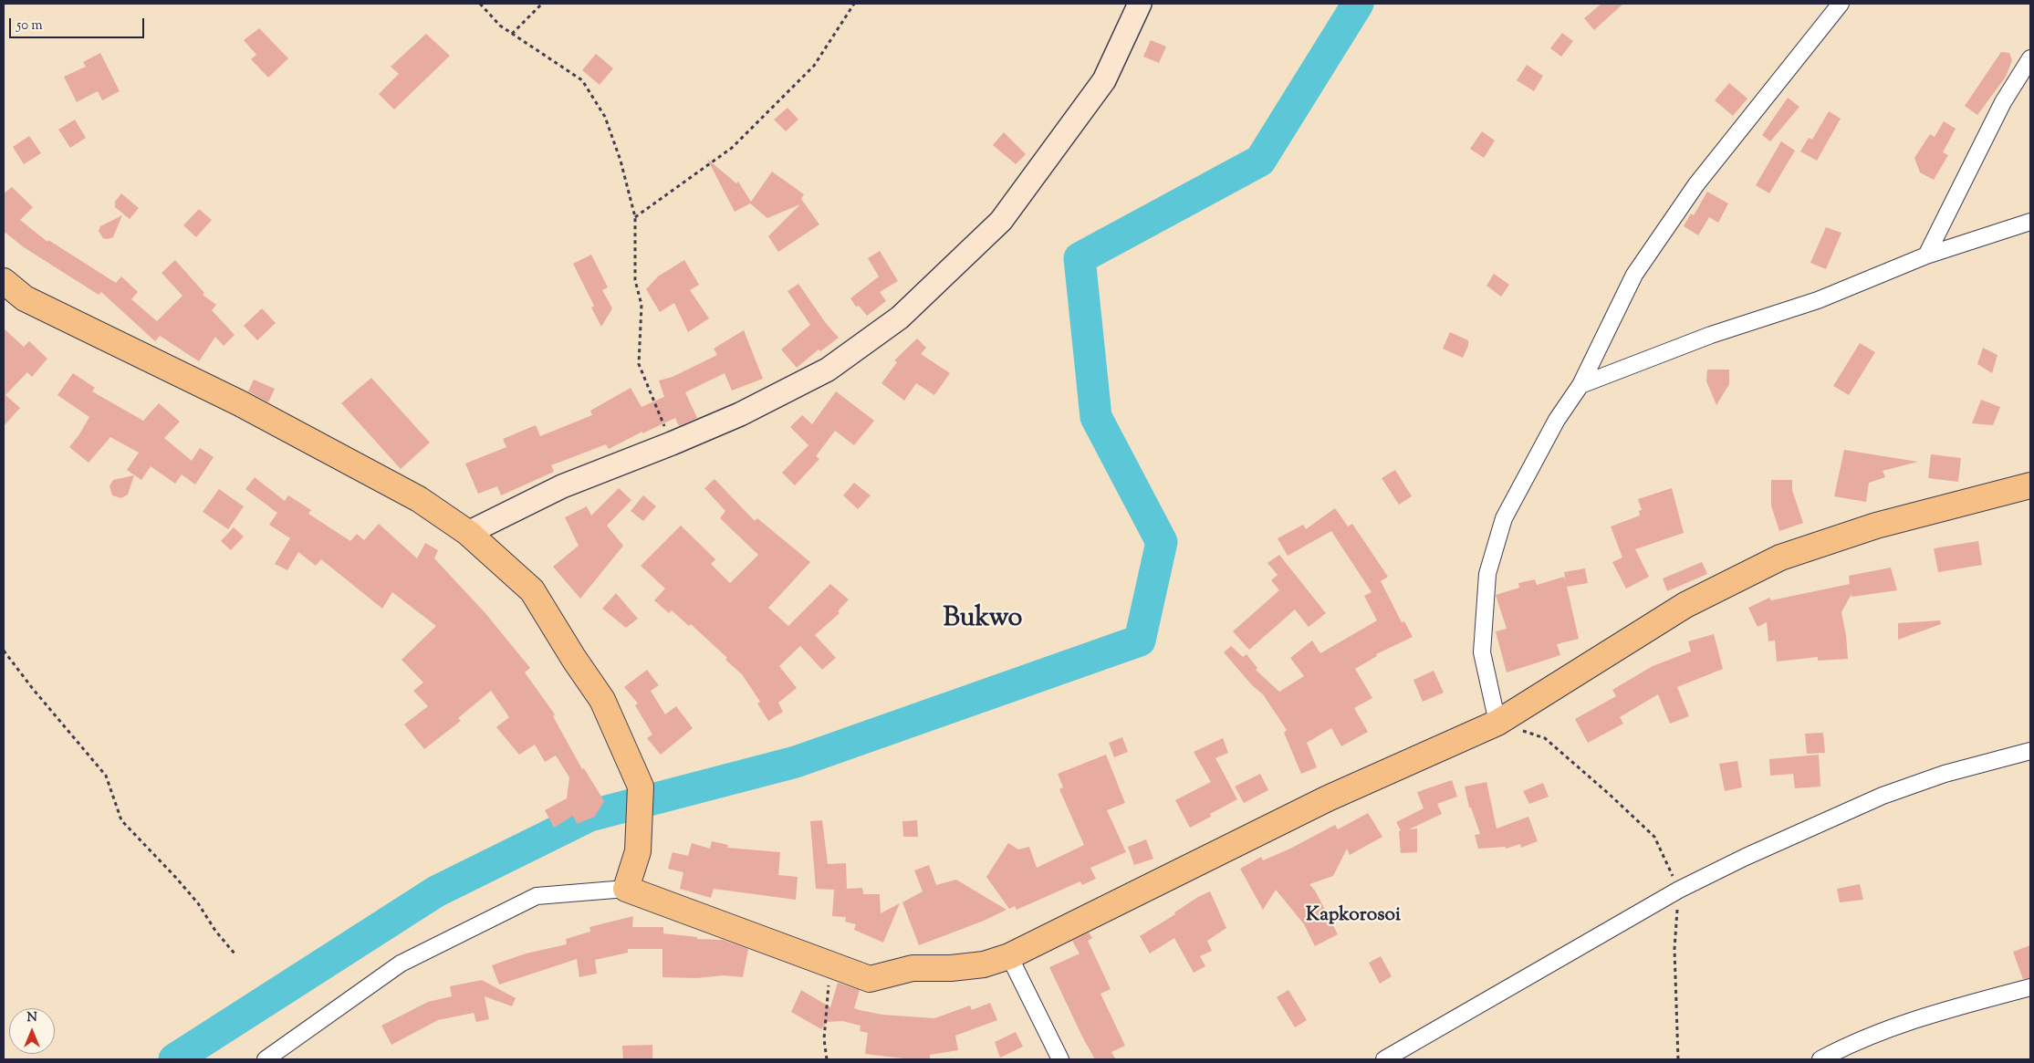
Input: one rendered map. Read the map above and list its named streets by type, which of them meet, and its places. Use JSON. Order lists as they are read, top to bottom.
{
  "districts": ["Bukwo", "Kapkorosoi"],
  "scale_bar": "50 m",
  "north": "top"
}
